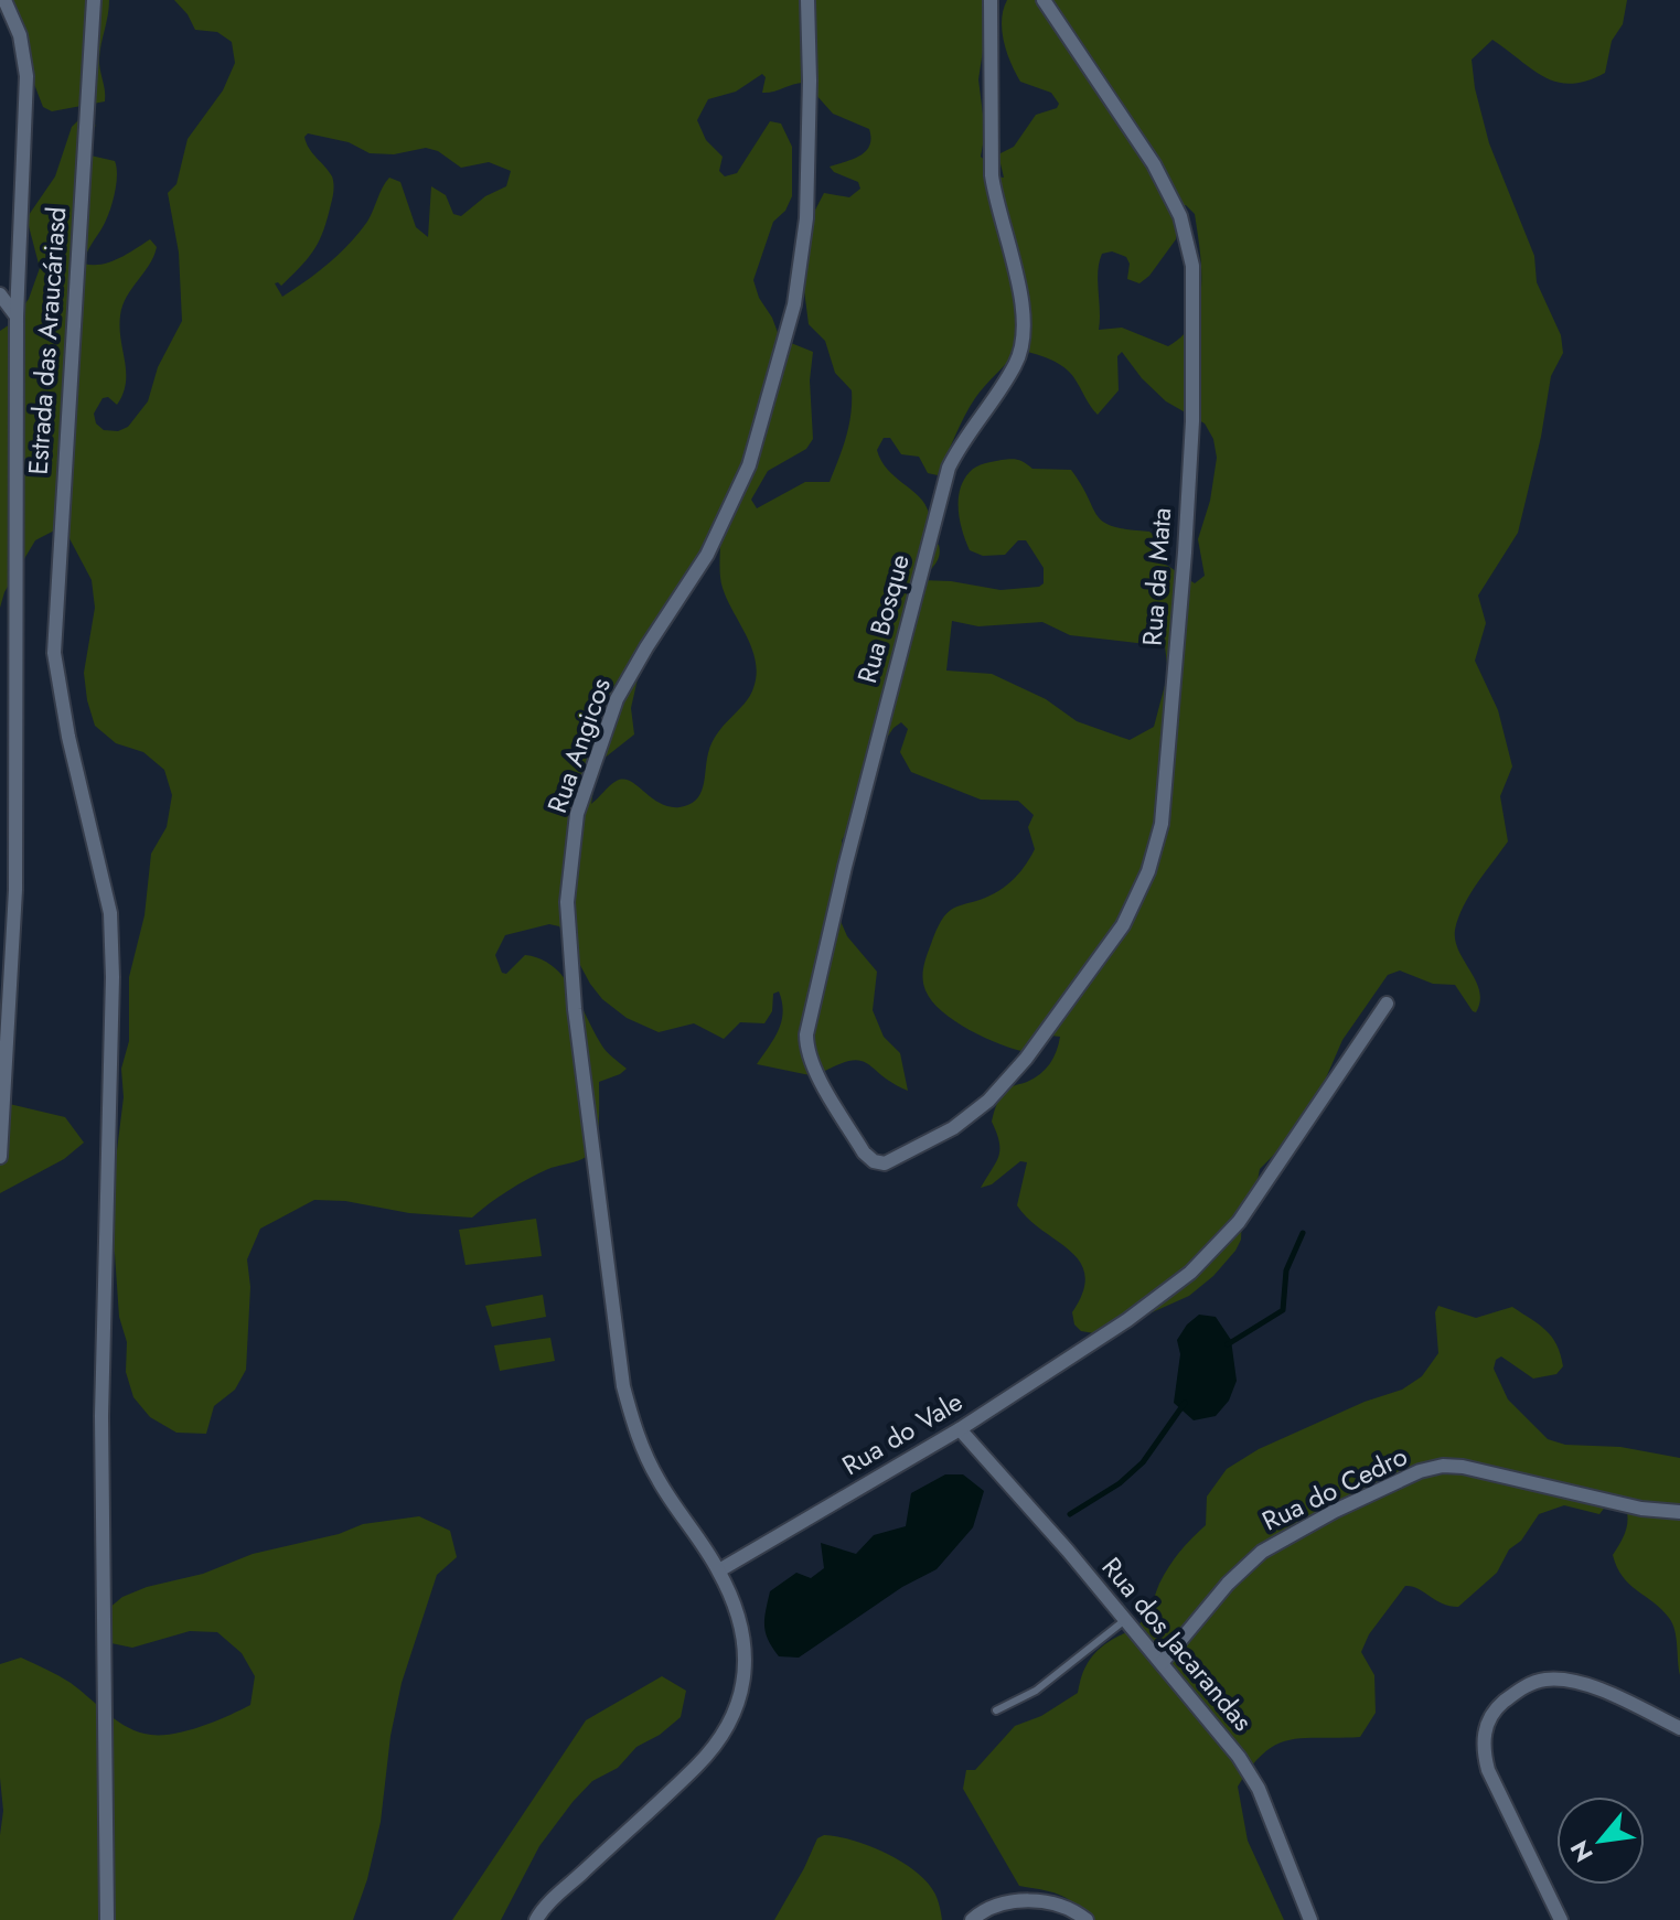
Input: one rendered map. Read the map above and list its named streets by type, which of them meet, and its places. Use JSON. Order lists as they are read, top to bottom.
{
  "streets": {
    "street": [
      "Estrada das Araucáriasd",
      "Rua da Mata",
      "Rua Bosque",
      "Rua Angicos",
      "Rua do Vale",
      "Rua do Cedro",
      "Rua dos Jacarandas"
    ]
  },
  "crossings": [
    ["Rua da Mata", "Rua Bosque"],
    ["Rua Angicos", "Rua do Vale"],
    ["Rua do Vale", "Rua dos Jacarandas"],
    ["Rua do Cedro", "Rua dos Jacarandas"]
  ],
  "north": "bottom left"
}
